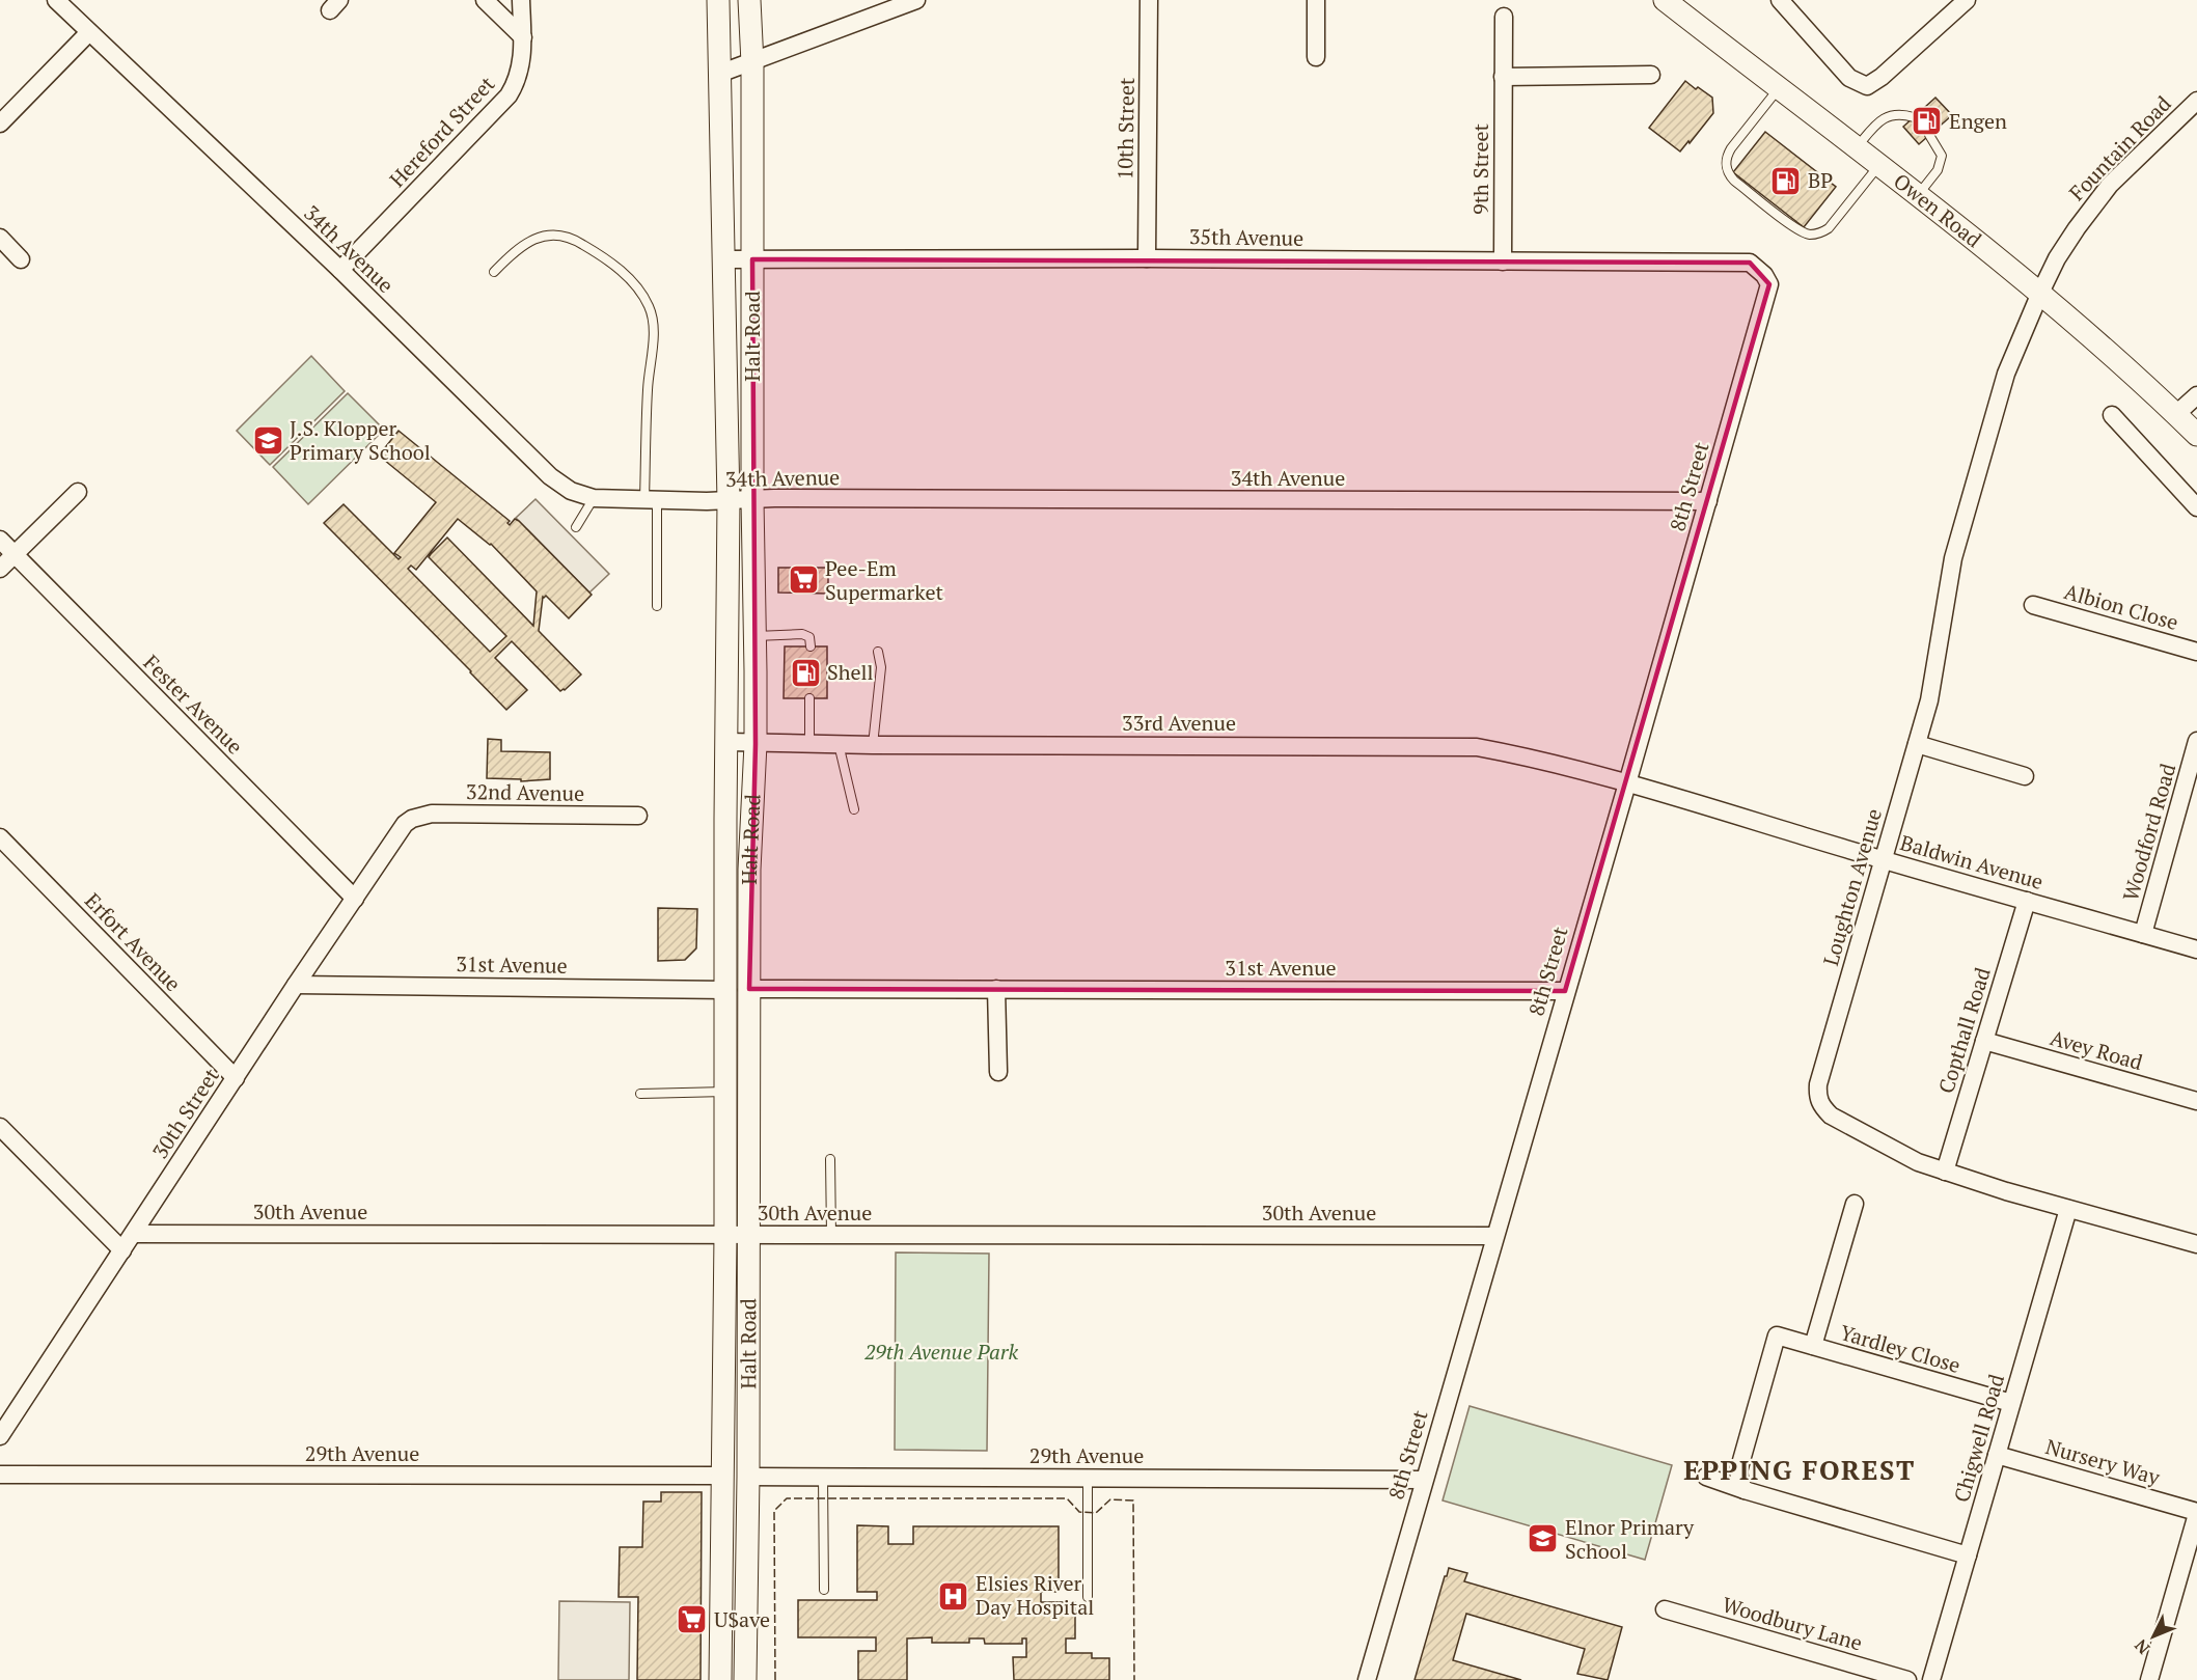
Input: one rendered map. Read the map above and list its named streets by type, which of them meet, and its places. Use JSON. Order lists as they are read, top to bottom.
{
  "streets": {
    "street": [
      "10th Street",
      "Hereford Street",
      "Fountain Road",
      "9th Street",
      "Owen Road",
      "35th Avenue",
      "34th Avenue",
      "Halt Road",
      "8th Street",
      "Albion Close",
      "Fester Avenue",
      "33rd Avenue",
      "32nd Avenue",
      "Woodford Road",
      "Baldwin Avenue",
      "Loughton Avenue",
      "Erfort Avenue",
      "31st Avenue",
      "Copthall Road",
      "Avey Road",
      "30th Street",
      "30th Avenue",
      "Yardley Close",
      "Chigwell Road",
      "29th Avenue",
      "Nursery Way",
      "Woodbury Lane"
    ]
  },
  "crossings": [
    ["10th Street", "35th Avenue"],
    ["Hereford Street", "34th Avenue"],
    ["Fountain Road", "Owen Road"],
    ["Fountain Road", "Loughton Avenue"],
    ["9th Street", "35th Avenue"],
    ["Owen Road", "Loughton Avenue"],
    ["35th Avenue", "Halt Road"],
    ["35th Avenue", "8th Street"],
    ["34th Avenue", "Halt Road"],
    ["34th Avenue", "8th Street"],
    ["Halt Road", "33rd Avenue"],
    ["Halt Road", "31st Avenue"],
    ["Halt Road", "30th Avenue"],
    ["Halt Road", "29th Avenue"],
    ["8th Street", "33rd Avenue"],
    ["8th Street", "Baldwin Avenue"],
    ["8th Street", "31st Avenue"],
    ["8th Street", "30th Avenue"],
    ["8th Street", "29th Avenue"],
    ["Fester Avenue", "30th Street"],
    ["33rd Avenue", "Baldwin Avenue"],
    ["32nd Avenue", "30th Street"],
    ["Woodford Road", "Baldwin Avenue"],
    ["Baldwin Avenue", "Loughton Avenue"],
    ["Baldwin Avenue", "Copthall Road"],
    ["Loughton Avenue", "Copthall Road"],
    ["Loughton Avenue", "Chigwell Road"],
    ["Erfort Avenue", "30th Street"],
    ["31st Avenue", "30th Street"],
    ["Copthall Road", "Avey Road"],
    ["30th Street", "30th Avenue"],
    ["Yardley Close", "Chigwell Road"],
    ["Chigwell Road", "Nursery Way"]
  ],
  "districts": ["EPPING FOREST"],
  "parks": ["29th Avenue Park"],
  "places": {
    "fuel station": ["Engen", "BP", "Shell"],
    "school or university": ["J.S. Klopper Primary School", "Elnor Primary School"],
    "supermarket": ["Pee-Em Supermarket", "U$ave"],
    "hospital": ["Elsies River Day Hospital"]
  },
  "north": "bottom left"
}
